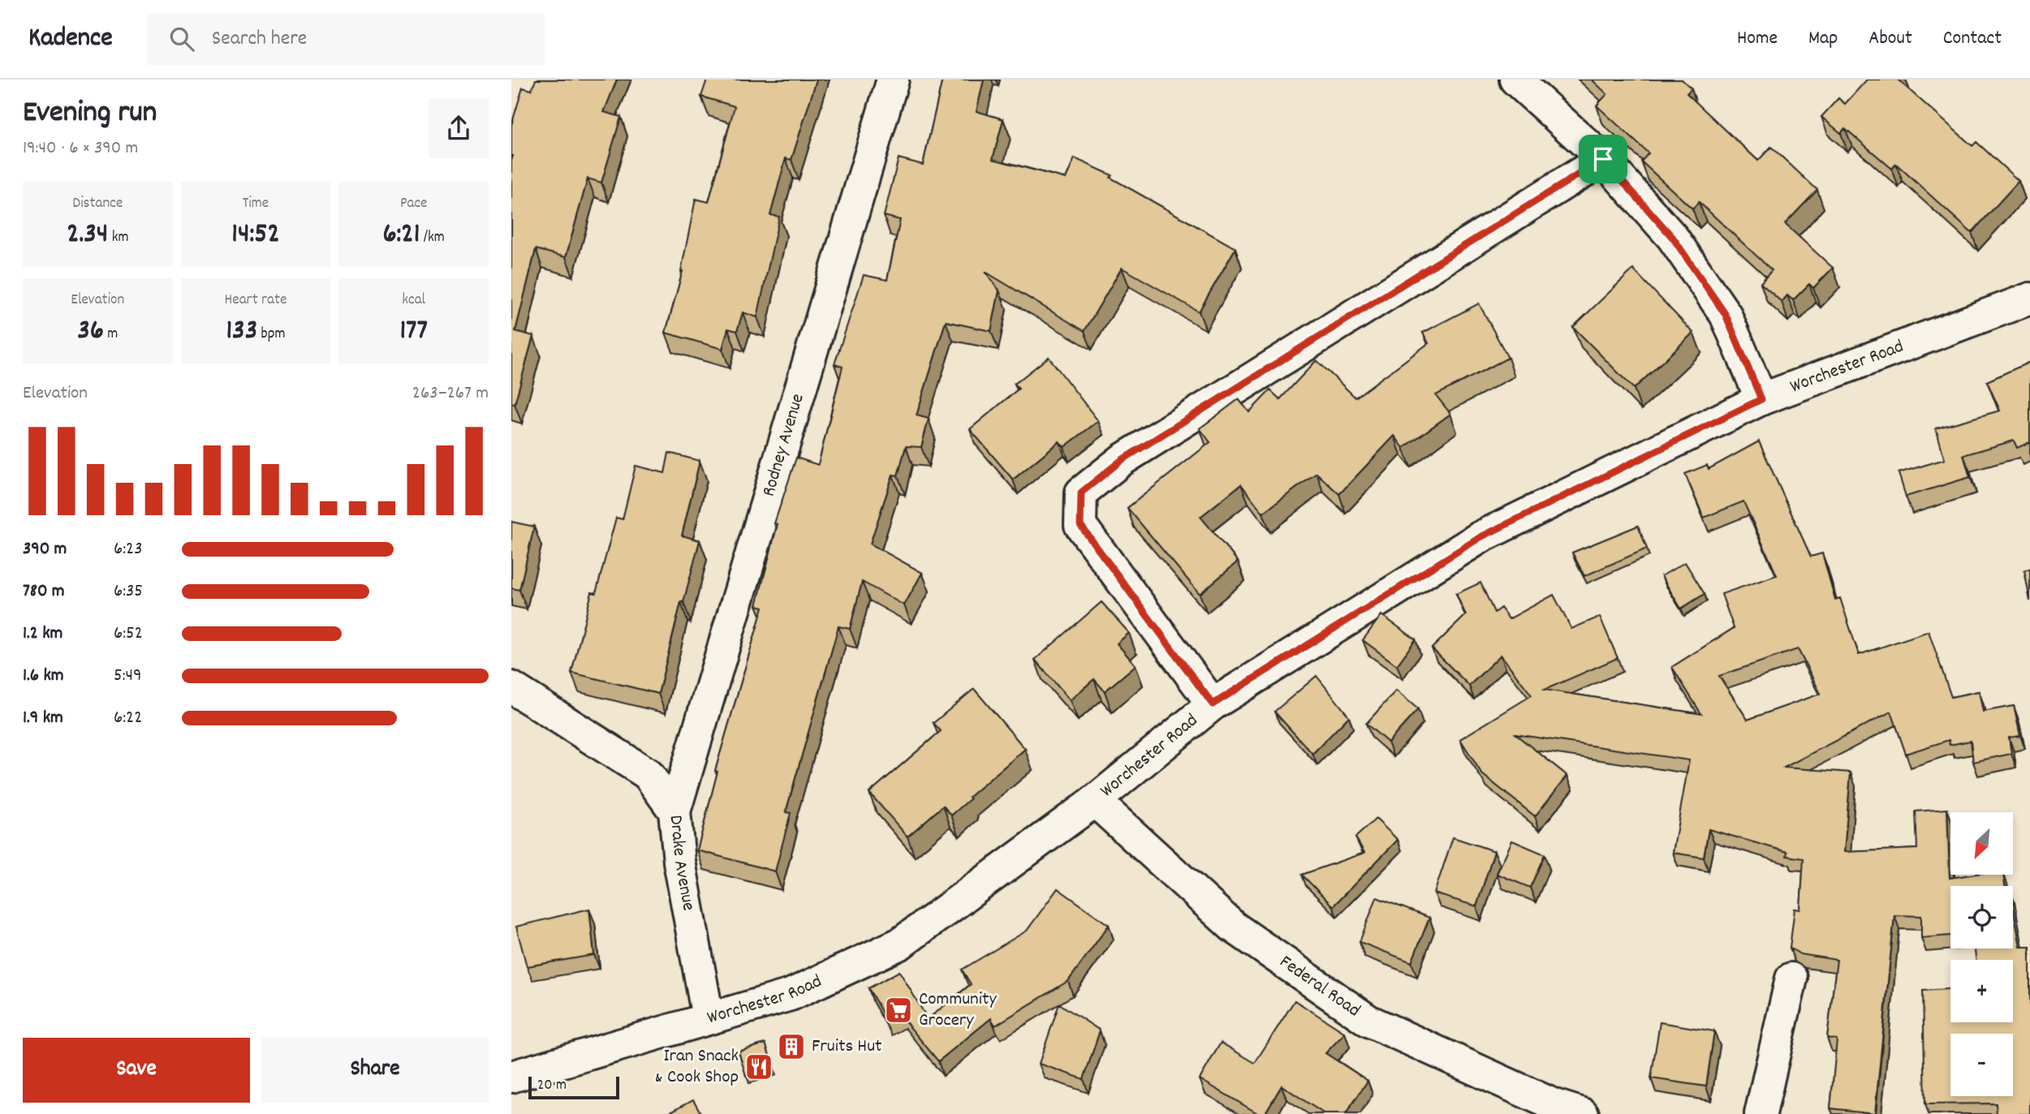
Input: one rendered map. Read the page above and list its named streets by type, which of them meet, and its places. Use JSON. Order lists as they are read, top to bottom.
{
  "streets": {
    "street": [
      "Worchester Road",
      "Rodney Avenue",
      "Drake Avenue",
      "Federal Road"
    ]
  },
  "crossings": [
    ["Worchester Road", "Drake Avenue"],
    ["Worchester Road", "Federal Road"],
    ["Rodney Avenue", "Drake Avenue"]
  ],
  "places": {
    "supermarket": ["Community Grocery"],
    "building": ["Fruits Hut"],
    "restaurant": ["Iran Snack & Cook Shop"]
  },
  "scale_bar": "20 m",
  "north": "bottom left",
  "page": {
    "header": "Kadence",
    "search": "Search here",
    "nav": [
      "Home",
      "Map",
      "About",
      "Contact"
    ],
    "heading": ["Evening run", "19:40 · 6 × 390 m"],
    "stats": [
      ["Distance", "2.34 km"],
      ["Time", "14:52"],
      ["Pace", "6:21 /km"],
      ["Elevation", "36 m"],
      ["Heart rate", "133 bpm"],
      ["kcal", "177"]
    ],
    "chart": ["Elevation", "263–267 m"],
    "list": [
      {
        "name": "390 m",
        "note": "6:23"
      },
      {
        "name": "780 m",
        "note": "6:35"
      },
      {
        "name": "1.2 km",
        "note": "6:52"
      },
      {
        "name": "1.6 km",
        "note": "5:49"
      },
      {
        "name": "1.9 km",
        "note": "6:22"
      }
    ],
    "map_buttons": ["+", "−"],
    "buttons": ["Save", "Share"],
    "scale": "20 m"
  }
}
